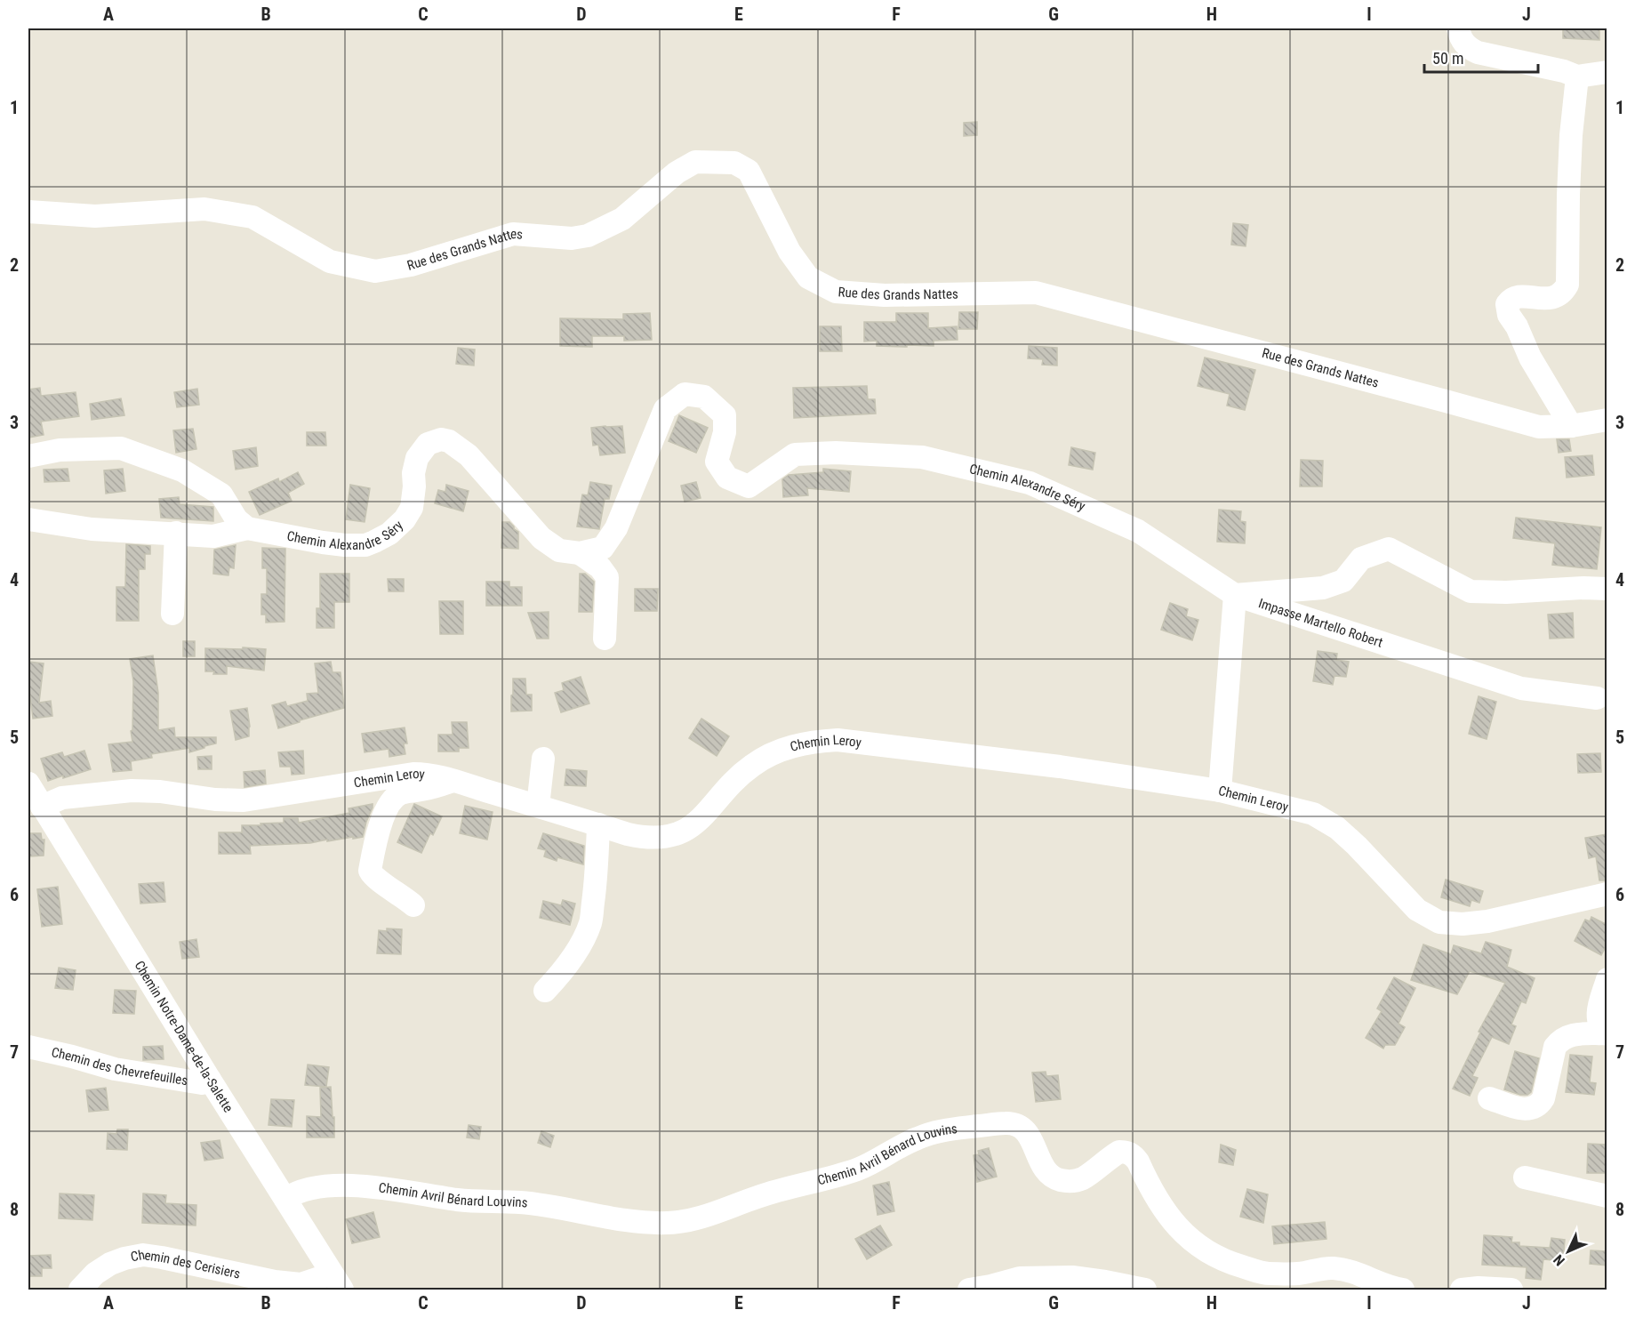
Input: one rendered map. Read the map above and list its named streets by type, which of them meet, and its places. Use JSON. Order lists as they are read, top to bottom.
{
  "streets": {
    "street": [
      "Rue des Grands Nattes",
      "Chemin Alexandre Séry",
      "Impasse Martello Robert",
      "Chemin Leroy",
      "Chemin Notre-Dame-de-la-Salette",
      "Chemin des Chevrefeuilles",
      "Chemin Avril Bénard Louvins",
      "Chemin des Cerisiers"
    ]
  },
  "crossings": [
    ["Chemin Alexandre Séry", "Impasse Martello Robert"],
    ["Chemin Leroy", "Chemin Notre-Dame-de-la-Salette"],
    ["Chemin Notre-Dame-de-la-Salette", "Chemin des Chevrefeuilles"],
    ["Chemin Notre-Dame-de-la-Salette", "Chemin Avril Bénard Louvins"],
    ["Chemin Notre-Dame-de-la-Salette", "Chemin des Cerisiers"]
  ],
  "scale_bar": "50 m",
  "north": "bottom left",
  "grid": {
    "columns": [
      "A",
      "B",
      "C",
      "D",
      "E",
      "F",
      "G",
      "H",
      "I",
      "J"
    ],
    "rows": [
      "1",
      "2",
      "3",
      "4",
      "5",
      "6",
      "7",
      "8"
    ]
  }
}
